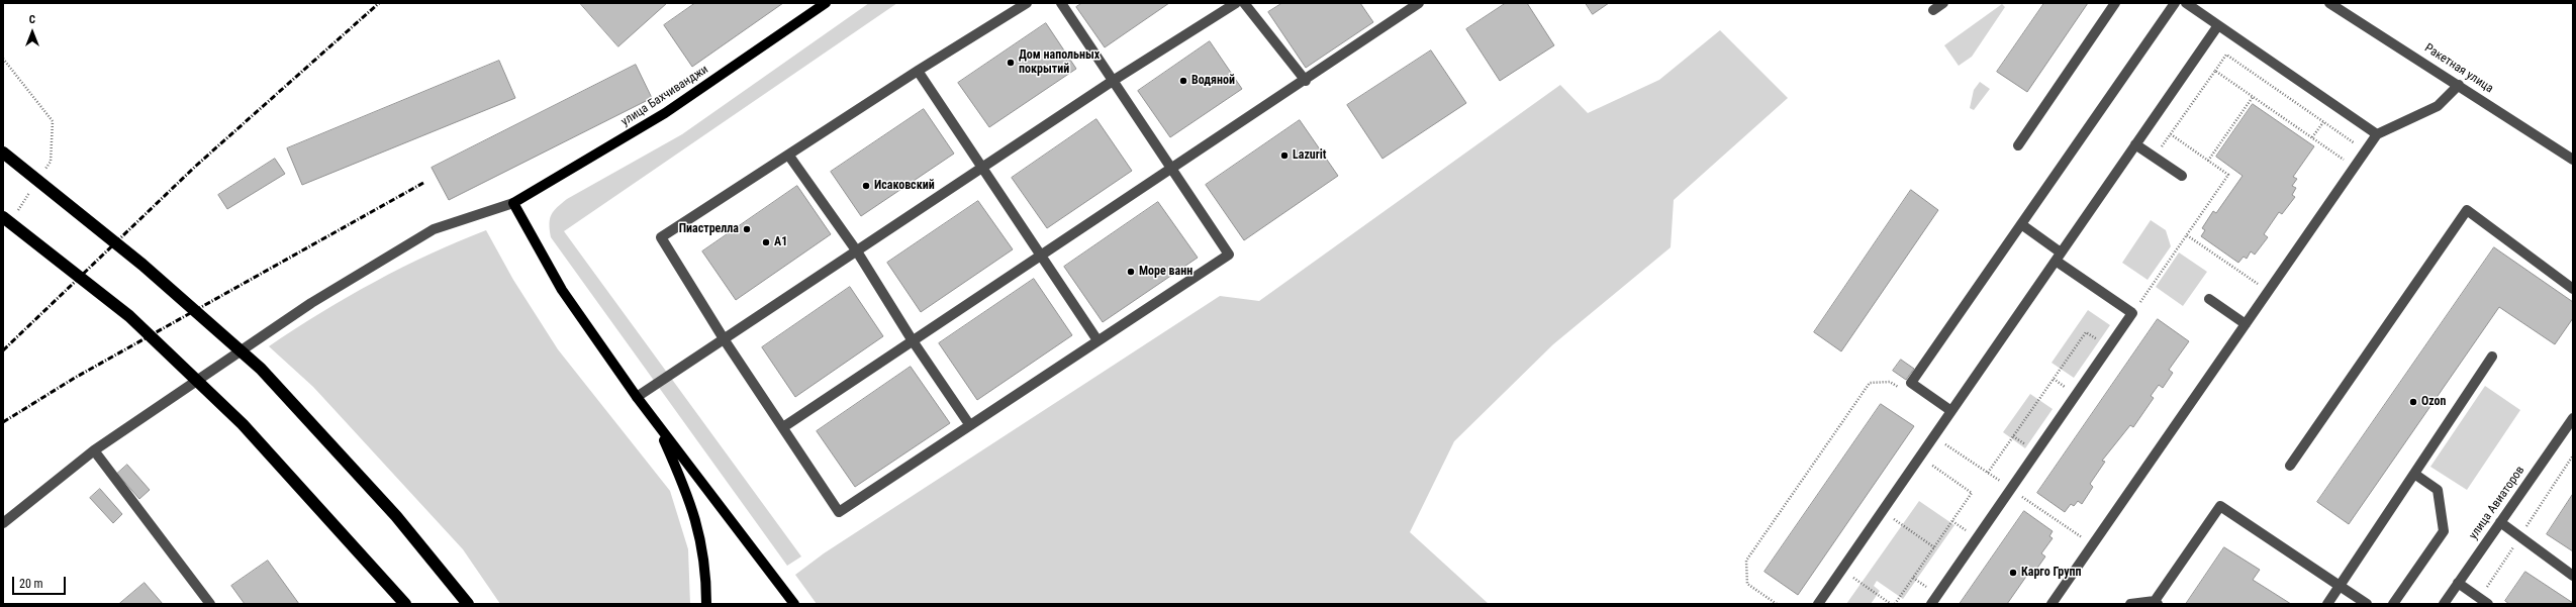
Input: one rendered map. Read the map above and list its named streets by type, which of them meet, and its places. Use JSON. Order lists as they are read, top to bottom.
{
  "streets": {
    "main road": ["улица Бахчиванджи"],
    "street": ["Ракетная улица", "улица Авиаторов"]
  },
  "places": [
    "Дом напольных покрытий",
    "Водяной",
    "Lazurit",
    "Исаковский",
    "Пиастрелла",
    "A1",
    "Море ванн",
    "Ozon",
    "Карго Групп"
  ],
  "scale_bar": "20 m",
  "north": "top"
}
